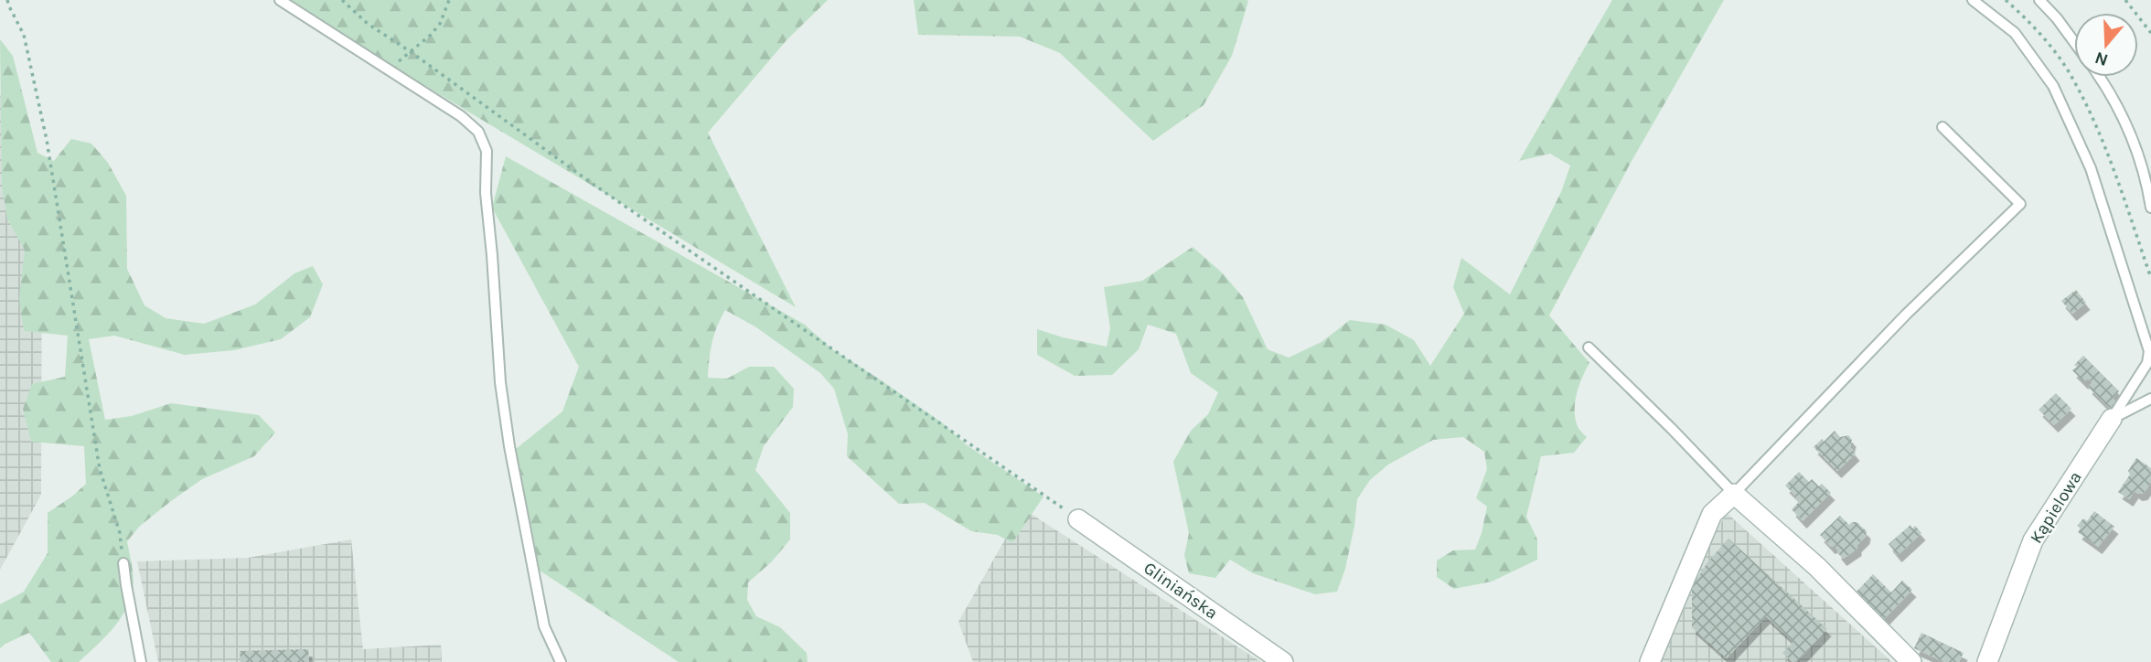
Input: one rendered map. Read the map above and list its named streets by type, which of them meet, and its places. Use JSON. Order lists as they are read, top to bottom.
{
  "streets": {
    "street": ["Kąpielowa", "Gliniańska"]
  },
  "north": "bottom"
}
